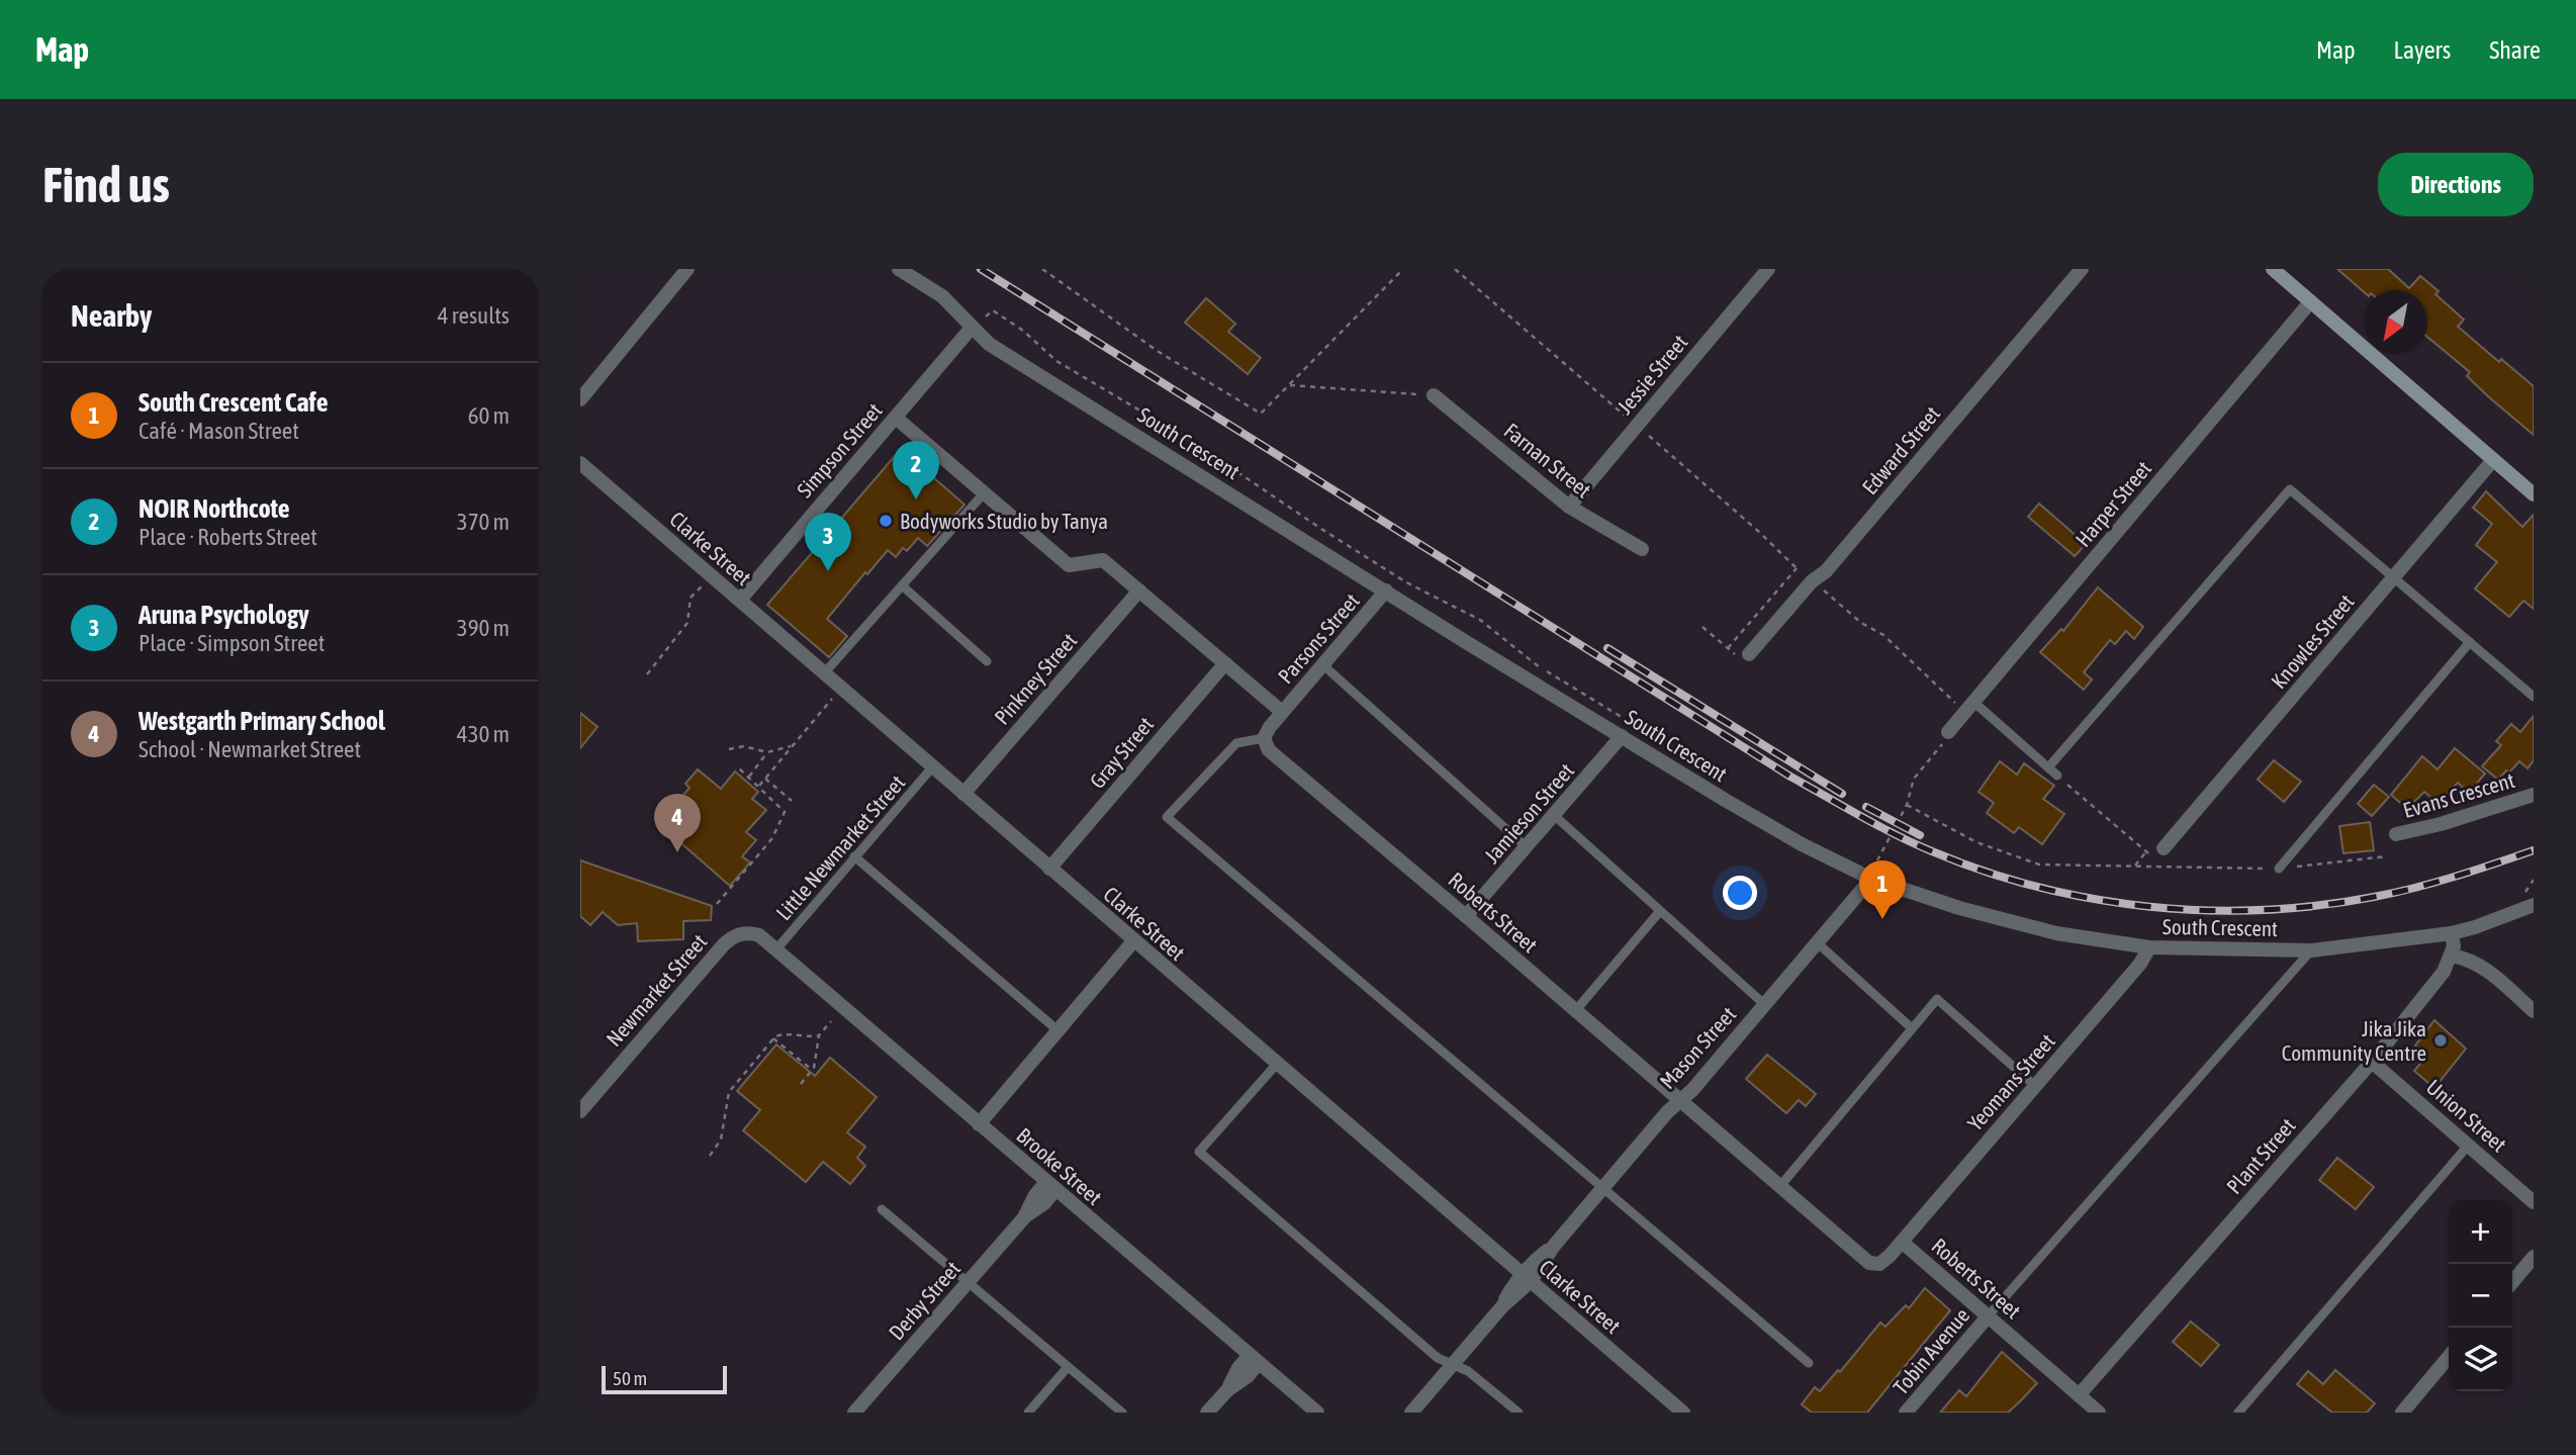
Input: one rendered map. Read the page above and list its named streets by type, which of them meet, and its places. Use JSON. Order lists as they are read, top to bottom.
{
  "streets": {
    "street": [
      "Jessie Street",
      "South Crescent",
      "Simpson Street",
      "Edward Street",
      "Farnan Street",
      "Harper Street",
      "Clarke Street",
      "Parsons Street",
      "Knowles Street",
      "Pinkney Street",
      "Gray Street",
      "Evans Crescent",
      "Jamieson Street",
      "Roberts Street",
      "Newmarket Street",
      "Mason Street",
      "Yeomans Street",
      "Union Street",
      "Plant Street",
      "Brooke Street",
      "Derby Street",
      "Tobin Avenue"
    ],
    "lane": ["Little Newmarket Street"]
  },
  "crossings": [
    ["Jessie Street", "Farnan Street"],
    ["South Crescent", "Simpson Street"],
    ["South Crescent", "Parsons Street"],
    ["South Crescent", "Jamieson Street"],
    ["South Crescent", "Mason Street"],
    ["South Crescent", "Yeomans Street"],
    ["Simpson Street", "Clarke Street"],
    ["Clarke Street", "Pinkney Street"],
    ["Clarke Street", "Gray Street"],
    ["Clarke Street", "Little Newmarket Street"],
    ["Clarke Street", "Mason Street"],
    ["Jamieson Street", "Roberts Street"],
    ["Little Newmarket Street", "Newmarket Street"],
    ["Little Newmarket Street", "Brooke Street"],
    ["Roberts Street", "Mason Street"],
    ["Roberts Street", "Yeomans Street"],
    ["Roberts Street", "Plant Street"],
    ["Roberts Street", "Tobin Avenue"],
    ["Newmarket Street", "Brooke Street"],
    ["Union Street", "Plant Street"],
    ["Brooke Street", "Derby Street"]
  ],
  "places": ["Bodyworks Studio by Tanya", "Jika Jika Community Centre"],
  "scale_bar": "50 m",
  "north": "bottom left",
  "page": {
    "header": "Map",
    "nav": ["Map", "Layers", "Share"],
    "buttons": "Directions",
    "title": "Find us",
    "heading": ["Nearby", "4 results"],
    "list": [
      {
        "mark": "1",
        "name": "South Crescent Cafe",
        "note": "Café · Mason Street",
        "value": "60 m"
      },
      {
        "mark": "2",
        "name": "NOIR Northcote",
        "note": "Place · Roberts Street",
        "value": "370 m"
      },
      {
        "mark": "3",
        "name": "Aruna Psychology",
        "note": "Place · Simpson Street",
        "value": "390 m"
      },
      {
        "mark": "4",
        "name": "Westgarth Primary School",
        "note": "School · Newmarket Street",
        "value": "430 m"
      }
    ],
    "pins": [
      "2",
      "3",
      "4",
      "1"
    ],
    "map_buttons": ["+", "−"],
    "scale": "50 m"
  }
}
